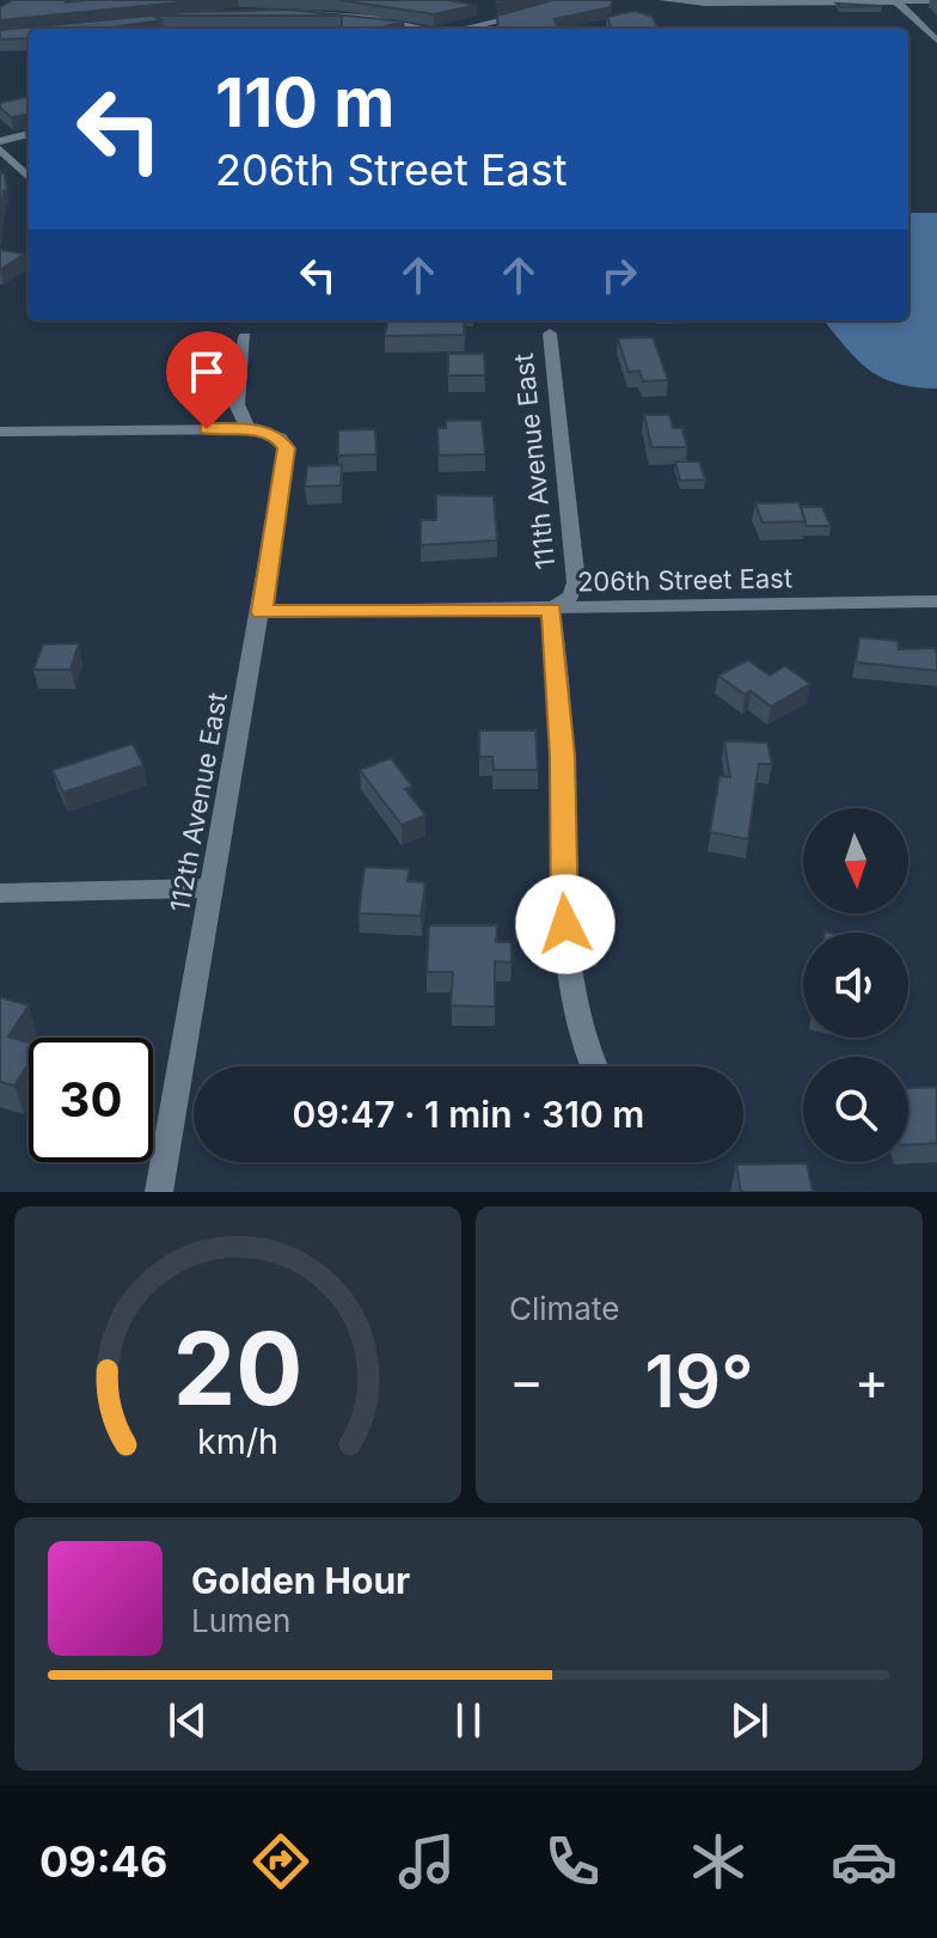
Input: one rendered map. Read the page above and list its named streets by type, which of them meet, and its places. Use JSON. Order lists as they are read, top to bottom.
{
  "streets": {
    "street": ["111th Avenue East", "206th Street East", "112th Avenue East"]
  },
  "crossings": [
    ["111th Avenue East", "206th Street East"],
    ["206th Street East", "112th Avenue East"]
  ],
  "north": "bottom",
  "page": {
    "turn": ["110 m", "206th Street East"],
    "limit": "30",
    "trip": "09:47 · 1 min · 310 m",
    "tile": "Climate",
    "heat": ["−", "19°", "+"],
    "song": ["Golden Hour", "Lumen"],
    "tabs": "09:46",
    "gauge": ["20", "km/h"]
  }
}
